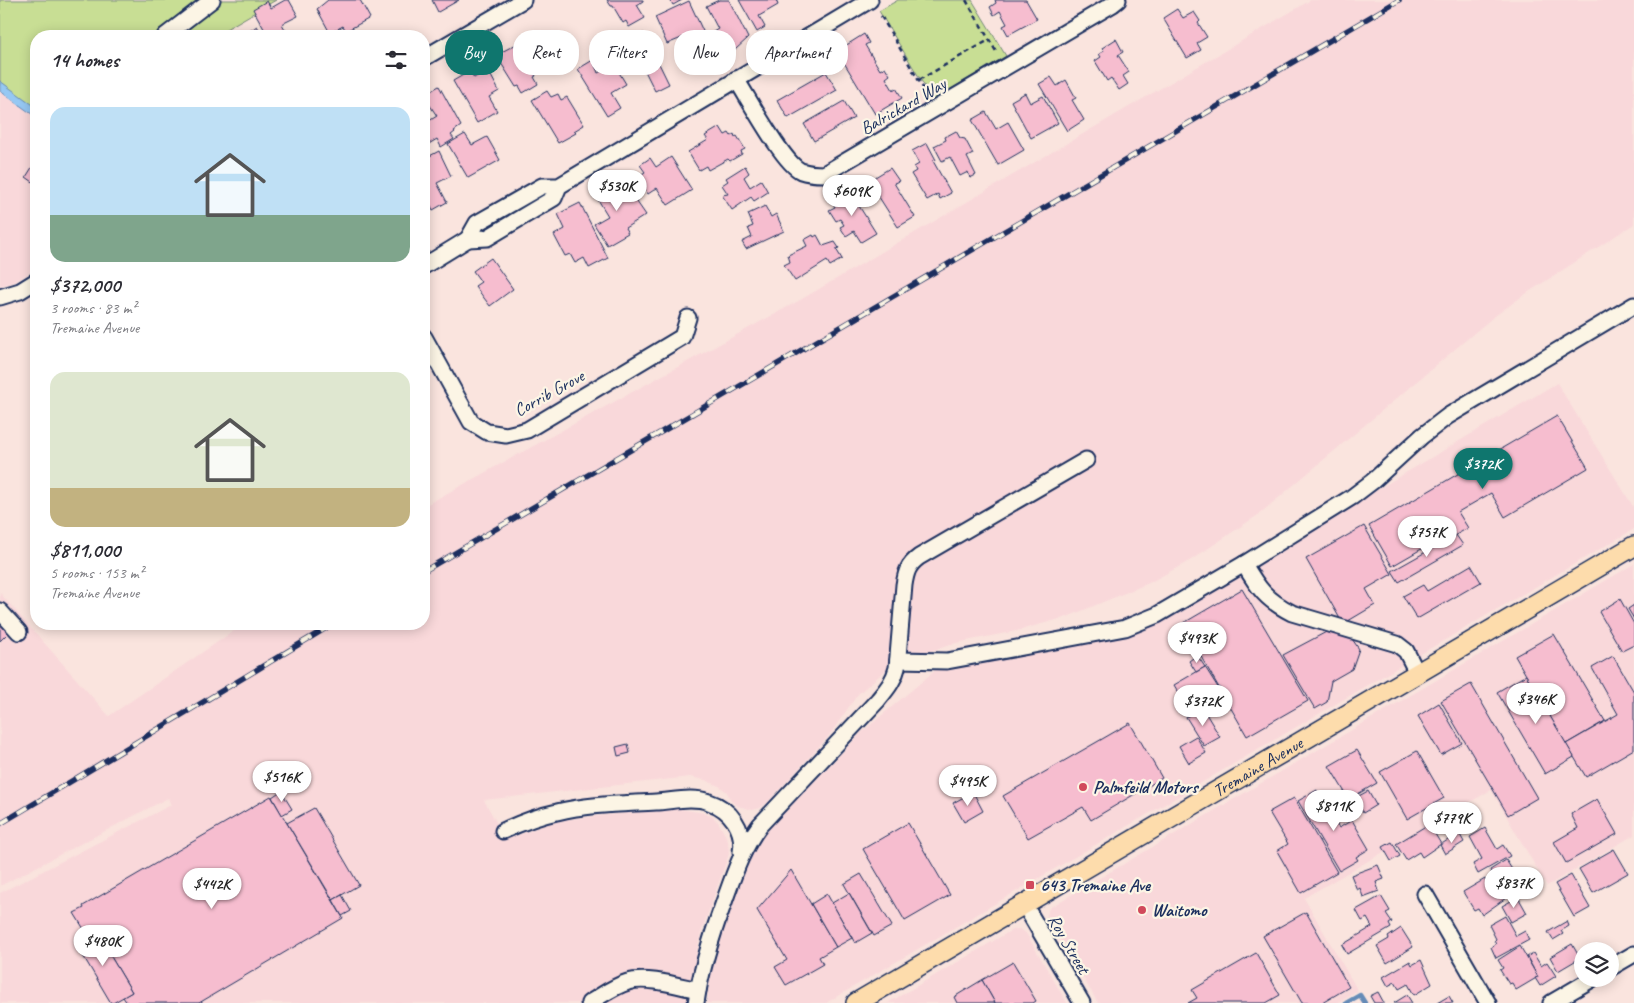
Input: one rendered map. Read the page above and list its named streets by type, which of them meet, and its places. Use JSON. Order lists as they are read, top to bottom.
{
  "streets": {
    "main road": ["Tremaine Avenue"],
    "street": ["Balrickard Way", "Corrib Grove", "Roy Street"]
  },
  "crossings": [
    ["Tremaine Avenue", "Roy Street"]
  ],
  "places": {
    "other": ["Palmfeild Motors", "Waitomo"],
    "transit": ["643 Tremaine Ave"]
  },
  "page": {
    "chip": [
      "Buy",
      "Rent",
      "Filters",
      "New",
      "Apartment"
    ],
    "heading": "14 homes",
    "list": [
      {
        "name": "$372,000",
        "note": "3 rooms · 83 m² · Tremaine Avenue"
      },
      {
        "name": "$811,000",
        "note": "5 rooms · 153 m² · Tremaine Avenue"
      }
    ],
    "price": [
      "$530K",
      "$609K",
      "$372K",
      "$757K",
      "$493K",
      "$346K",
      "$372K",
      "$516K",
      "$495K",
      "$811K",
      "$779K",
      "$837K",
      "$442K",
      "$480K"
    ]
  }
}
